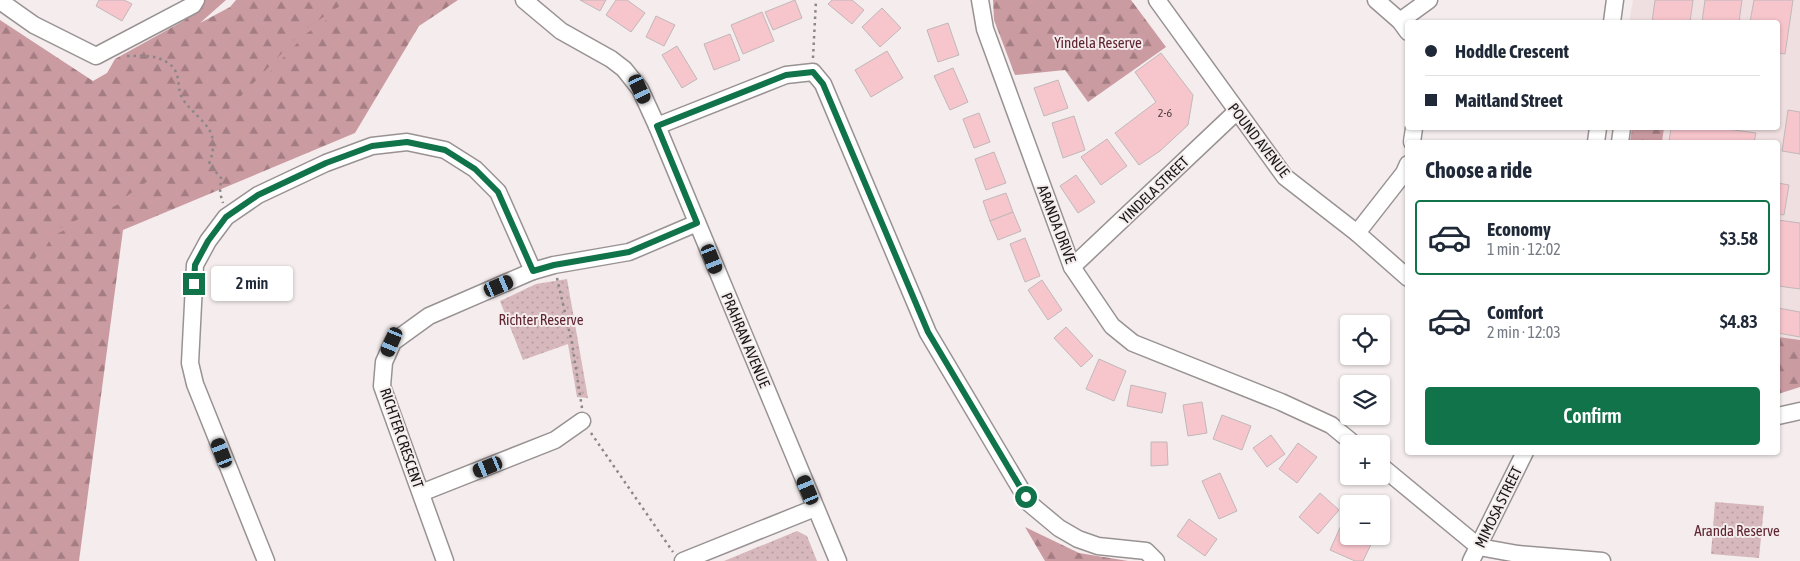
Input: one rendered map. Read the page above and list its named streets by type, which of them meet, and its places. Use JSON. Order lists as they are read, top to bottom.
{
  "streets": {
    "street": [
      "POUND AVENUE",
      "YINDELA STREET",
      "ARANDA DRIVE",
      "PRAHRAN AVENUE",
      "RICHTER CRESCENT",
      "MIMOSA STREET"
    ]
  },
  "crossings": [
    ["POUND AVENUE", "YINDELA STREET"],
    ["YINDELA STREET", "ARANDA DRIVE"],
    ["PRAHRAN AVENUE", "RICHTER CRESCENT"]
  ],
  "parks": ["Yindela Reserve", "Richter Reserve", "Aranda Reserve"],
  "house_numbers": ["2-6"],
  "page": {
    "banner": ["Hoddle Crescent", "Maitland Street"],
    "heading": "Choose a ride",
    "list": [
      {
        "name": "Economy",
        "note": "1 min · 12:02",
        "value": "$3.58"
      },
      {
        "name": "Comfort",
        "note": "2 min · 12:03",
        "value": "$4.83"
      }
    ],
    "bubble": "2 min",
    "map_buttons": ["+", "−"],
    "buttons": "Confirm"
  }
}
